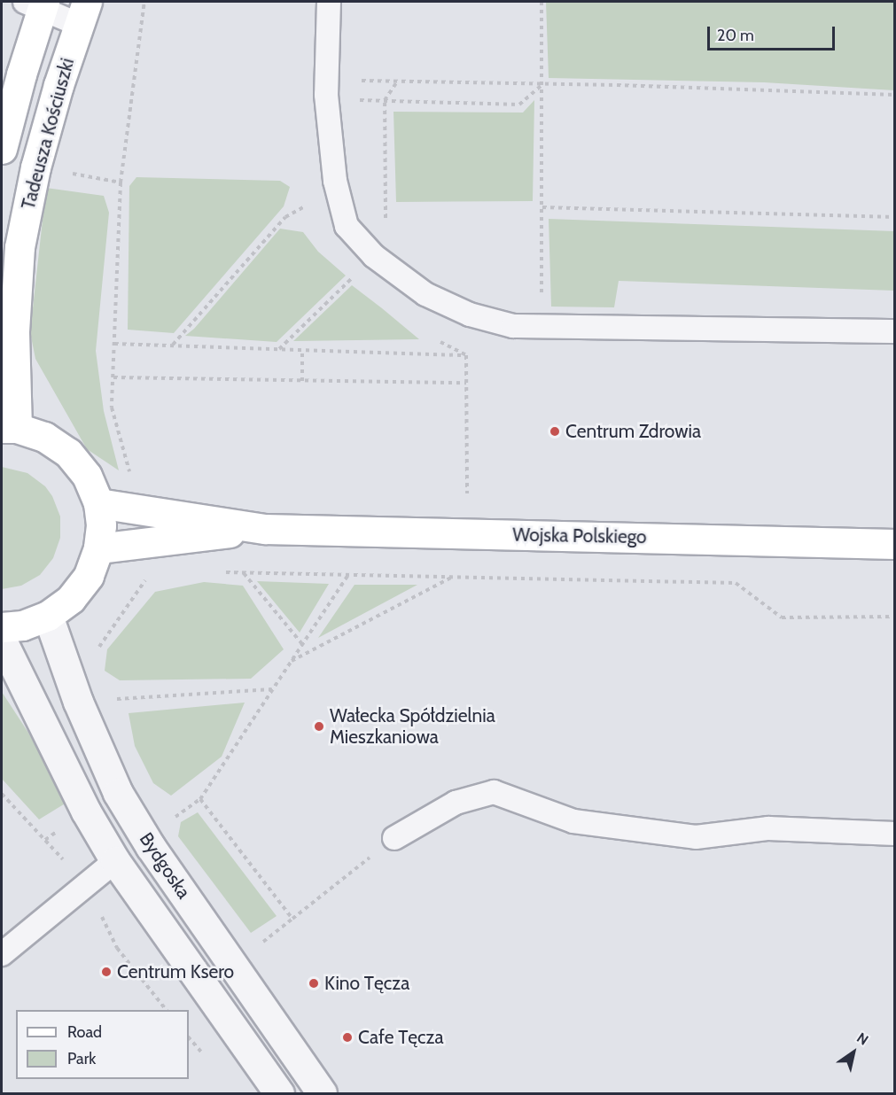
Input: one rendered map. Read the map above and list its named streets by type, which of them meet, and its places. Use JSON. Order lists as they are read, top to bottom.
{
  "streets": {
    "main road": ["Tadeusza Kościuszki", "Wojska Polskiego"],
    "street": ["Bydgoska"]
  },
  "places": [
    "Centrum Zdrowia",
    "Wałecka Spółdzielnia Mieszkaniowa",
    "Centrum Ksero",
    "Kino Tęcza",
    "Cafe Tęcza"
  ],
  "legend": ["Road", "Park"],
  "scale_bar": "20 m",
  "north": "top right"
}
